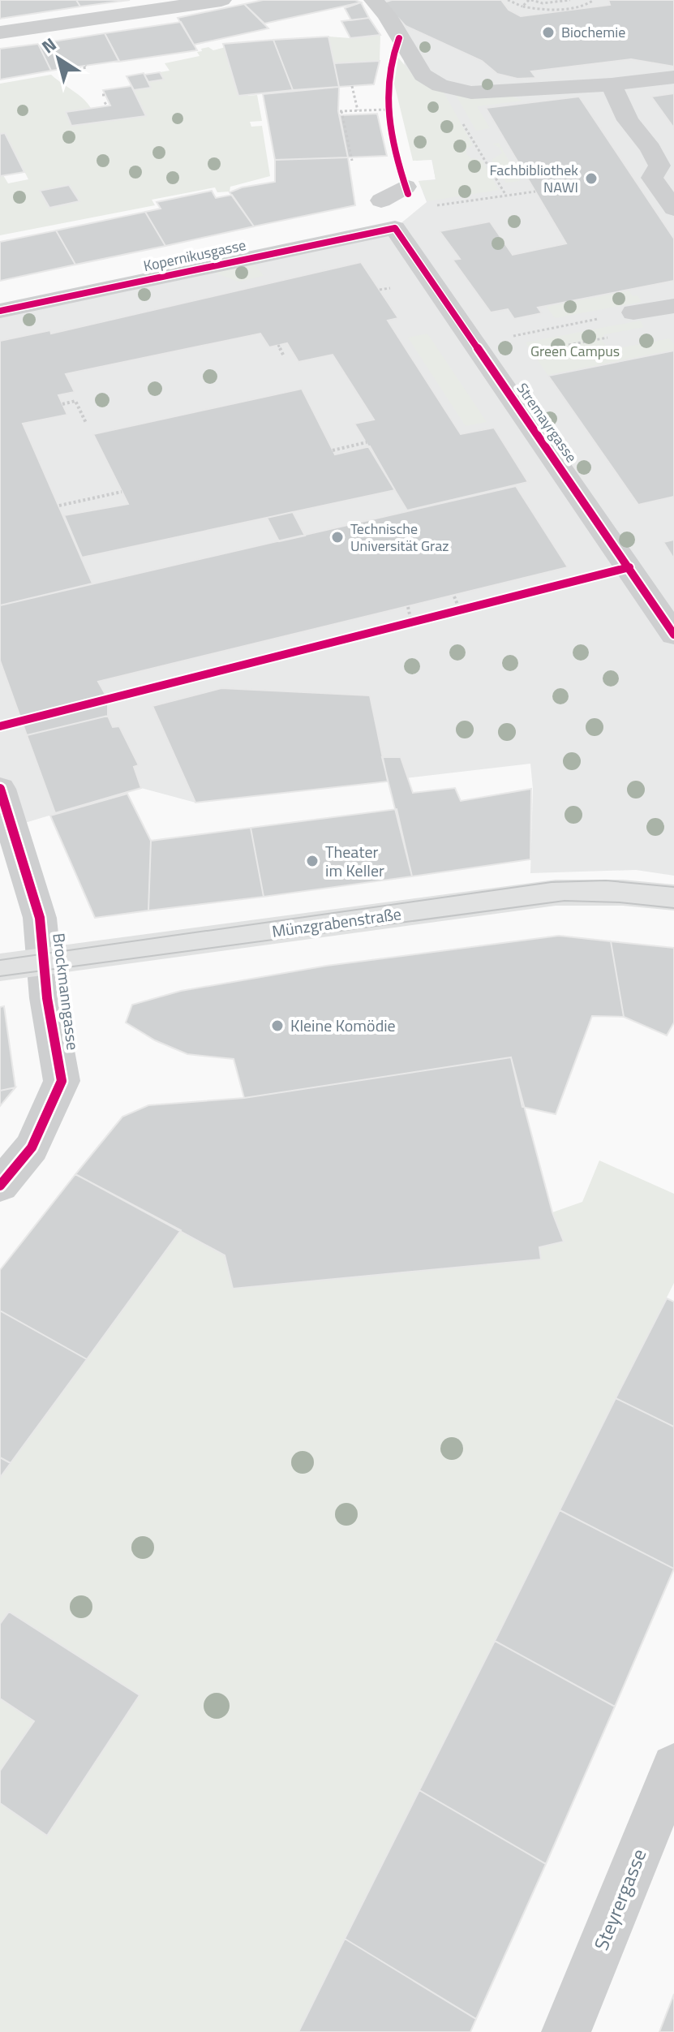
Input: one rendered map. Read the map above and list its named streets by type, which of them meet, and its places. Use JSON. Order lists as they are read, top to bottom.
{
  "streets": {
    "main road": ["Münzgrabenstraße"],
    "street": [
      "Kopernikusgasse",
      "Stremayrgasse",
      "Brockmanngasse",
      "Steyrergasse"
    ]
  },
  "crossings": [
    ["Kopernikusgasse", "Stremayrgasse"],
    ["Münzgrabenstraße", "Brockmanngasse"]
  ],
  "parks": ["Green Campus"],
  "places": [
    "Biochemie",
    "Fachbibliothek NAWI",
    "Technische Universität Graz",
    "Theater im Keller",
    "Kleine Komödie"
  ],
  "north": "top left"
}
